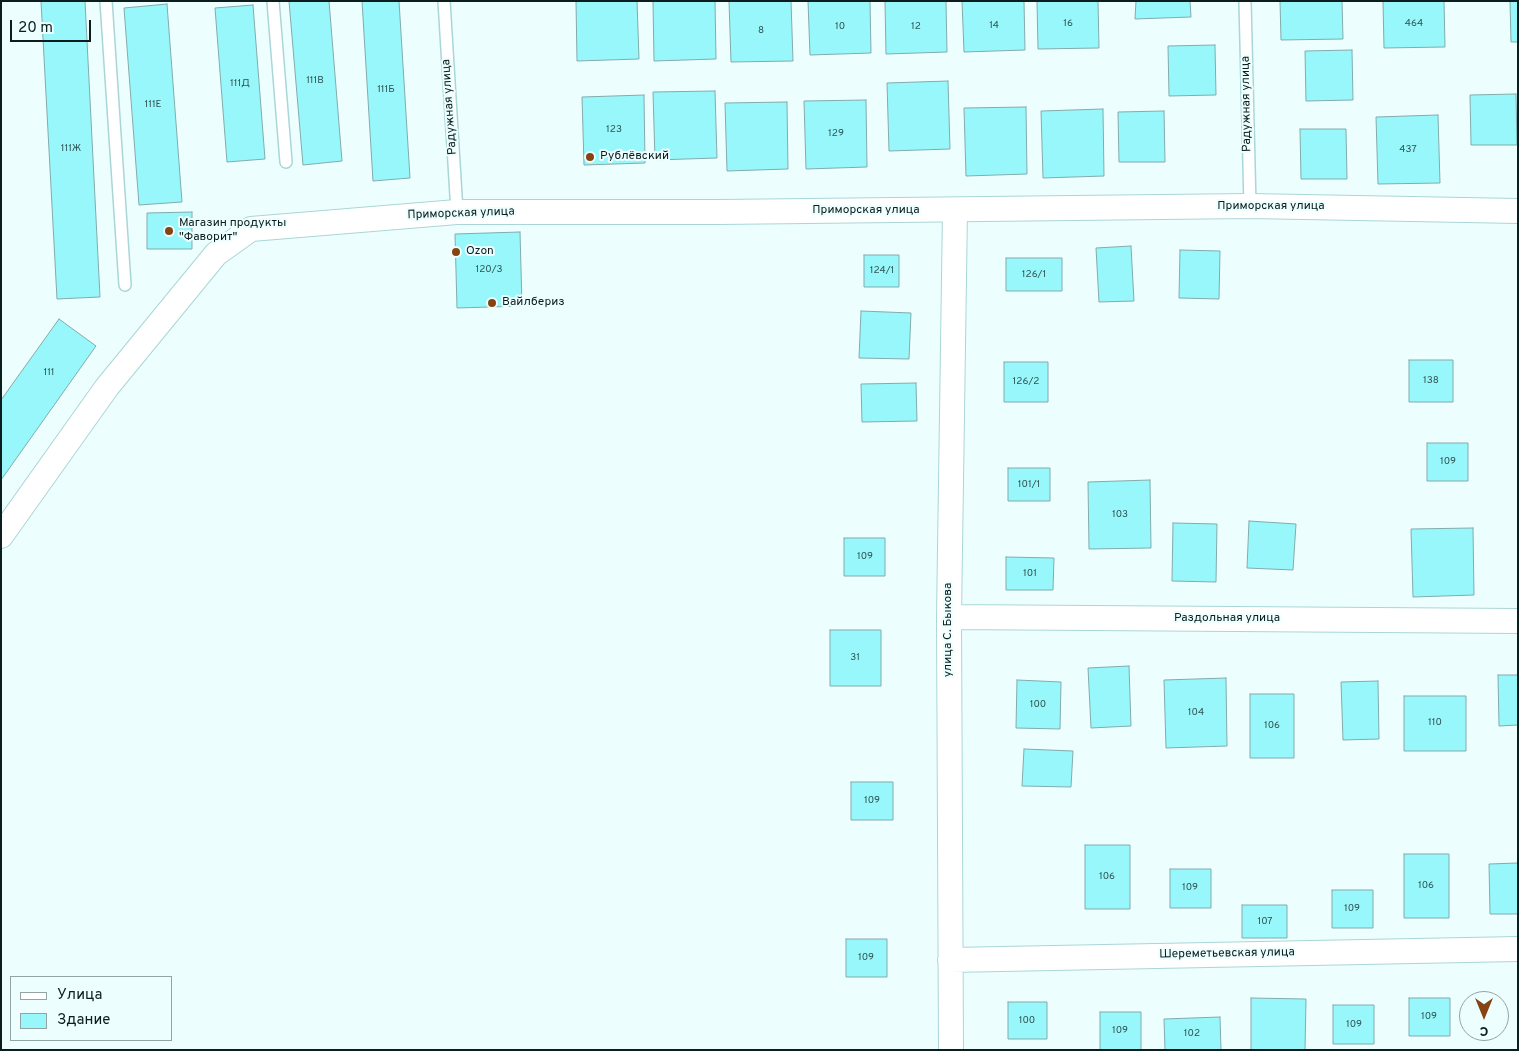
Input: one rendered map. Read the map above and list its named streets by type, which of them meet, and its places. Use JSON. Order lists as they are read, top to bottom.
{
  "streets": {
    "street": [
      "Приморская улица",
      "Раздольная улица",
      "улица С. Быкова",
      "Шереметьевская улица"
    ],
    "lane": ["Радужная улица"]
  },
  "crossings": [
    ["Радужная улица", "Приморская улица"],
    ["Приморская улица", "улица С. Быкова"],
    ["Раздольная улица", "улица С. Быкова"],
    ["улица С. Быкова", "Шереметьевская улица"]
  ],
  "places": [
    "Рублёвский",
    "Магазин продукты \"Фаворит\"",
    "Ozon",
    "Вайлбериз"
  ],
  "house_numbers": [
    "16",
    "464",
    "14",
    "10",
    "12",
    "8",
    "111В",
    "111Д",
    "111Б",
    "111Е",
    "123",
    "129",
    "111Ж",
    "437",
    "120/3",
    "124/1",
    "126/1",
    "111",
    "138",
    "126/2",
    "109",
    "101/1",
    "103",
    "109",
    "101",
    "31",
    "100",
    "104",
    "110",
    "106",
    "109",
    "106",
    "106",
    "109",
    "109",
    "107",
    "109",
    "109",
    "100",
    "109",
    "109",
    "102"
  ],
  "legend": ["Улица", "Здание"],
  "scale_bar": "20 m",
  "north": "bottom"
}
